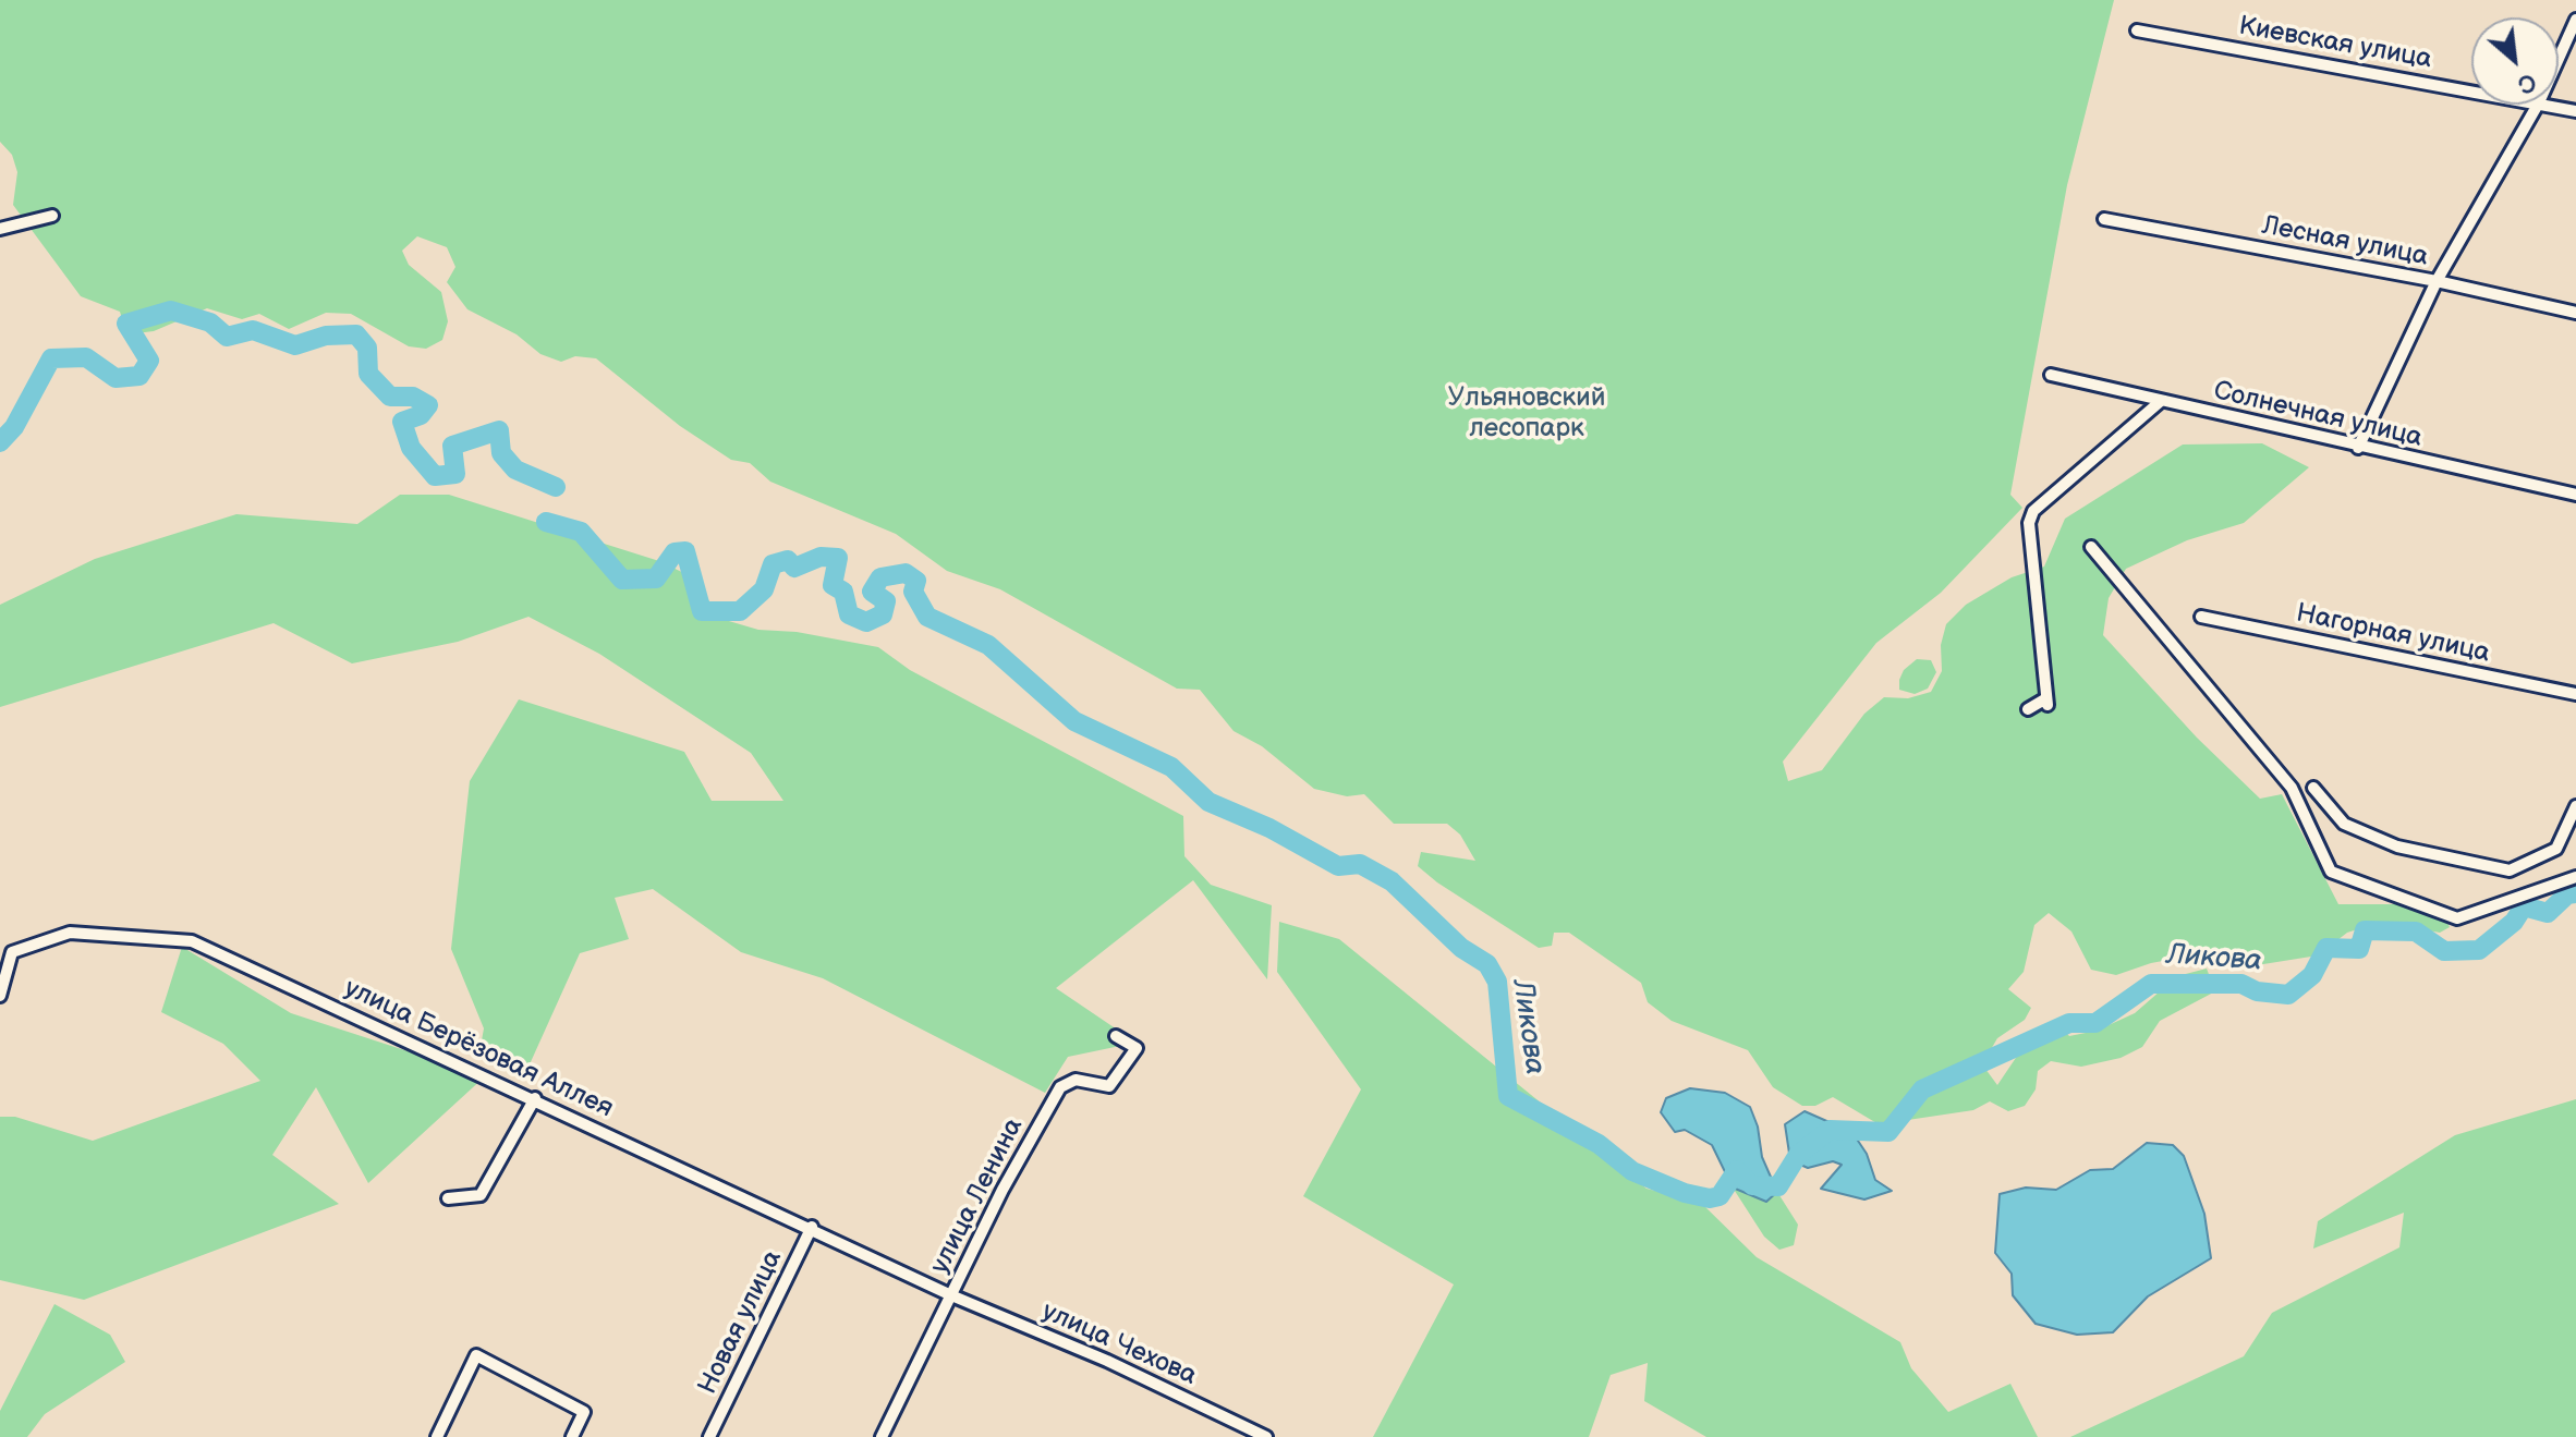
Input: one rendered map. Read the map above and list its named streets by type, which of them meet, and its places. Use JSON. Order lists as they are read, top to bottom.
{
  "streets": {
    "street": [
      "Киевская улица",
      "Лесная улица",
      "Солнечная улица",
      "Нагорная улица",
      "улица Берёзовая Аллея",
      "улица Ленина",
      "Новая улица",
      "улица Чехова"
    ]
  },
  "crossings": [
    ["улица Берёзовая Аллея", "улица Ленина"],
    ["улица Берёзовая Аллея", "Новая улица"],
    ["улица Берёзовая Аллея", "улица Чехова"],
    ["улица Ленина", "улица Чехова"]
  ],
  "water": ["Ликова"],
  "parks": ["Ульяновский лесопарк"],
  "north": "bottom right"
}
